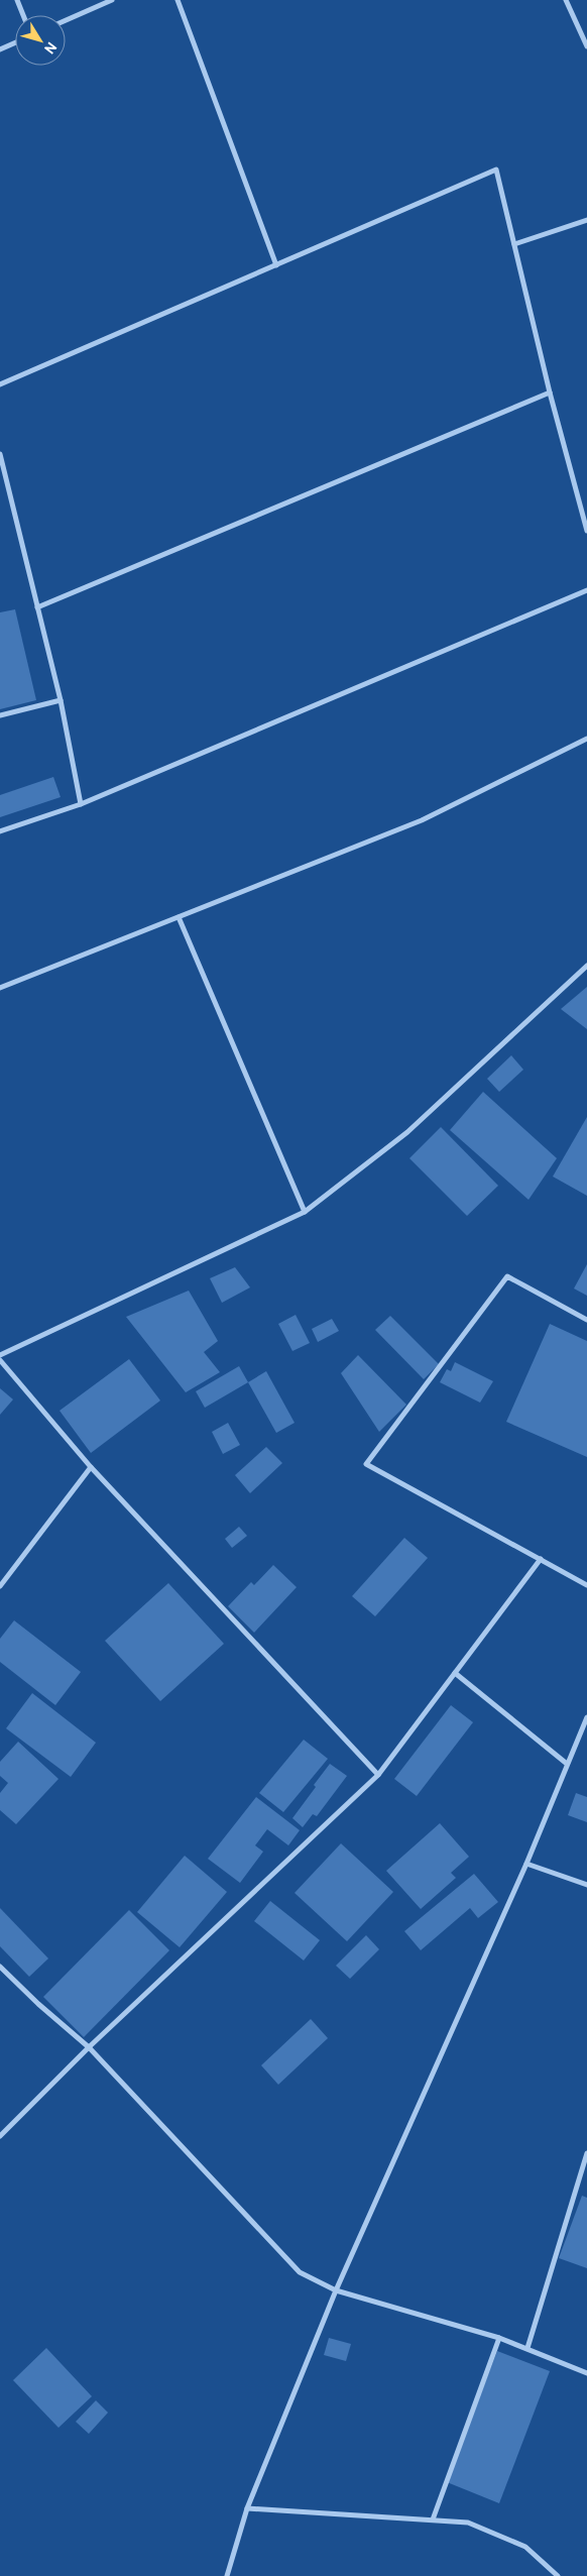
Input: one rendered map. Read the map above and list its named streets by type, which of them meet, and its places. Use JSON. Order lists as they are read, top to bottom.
{
  "north": "bottom right"
}
